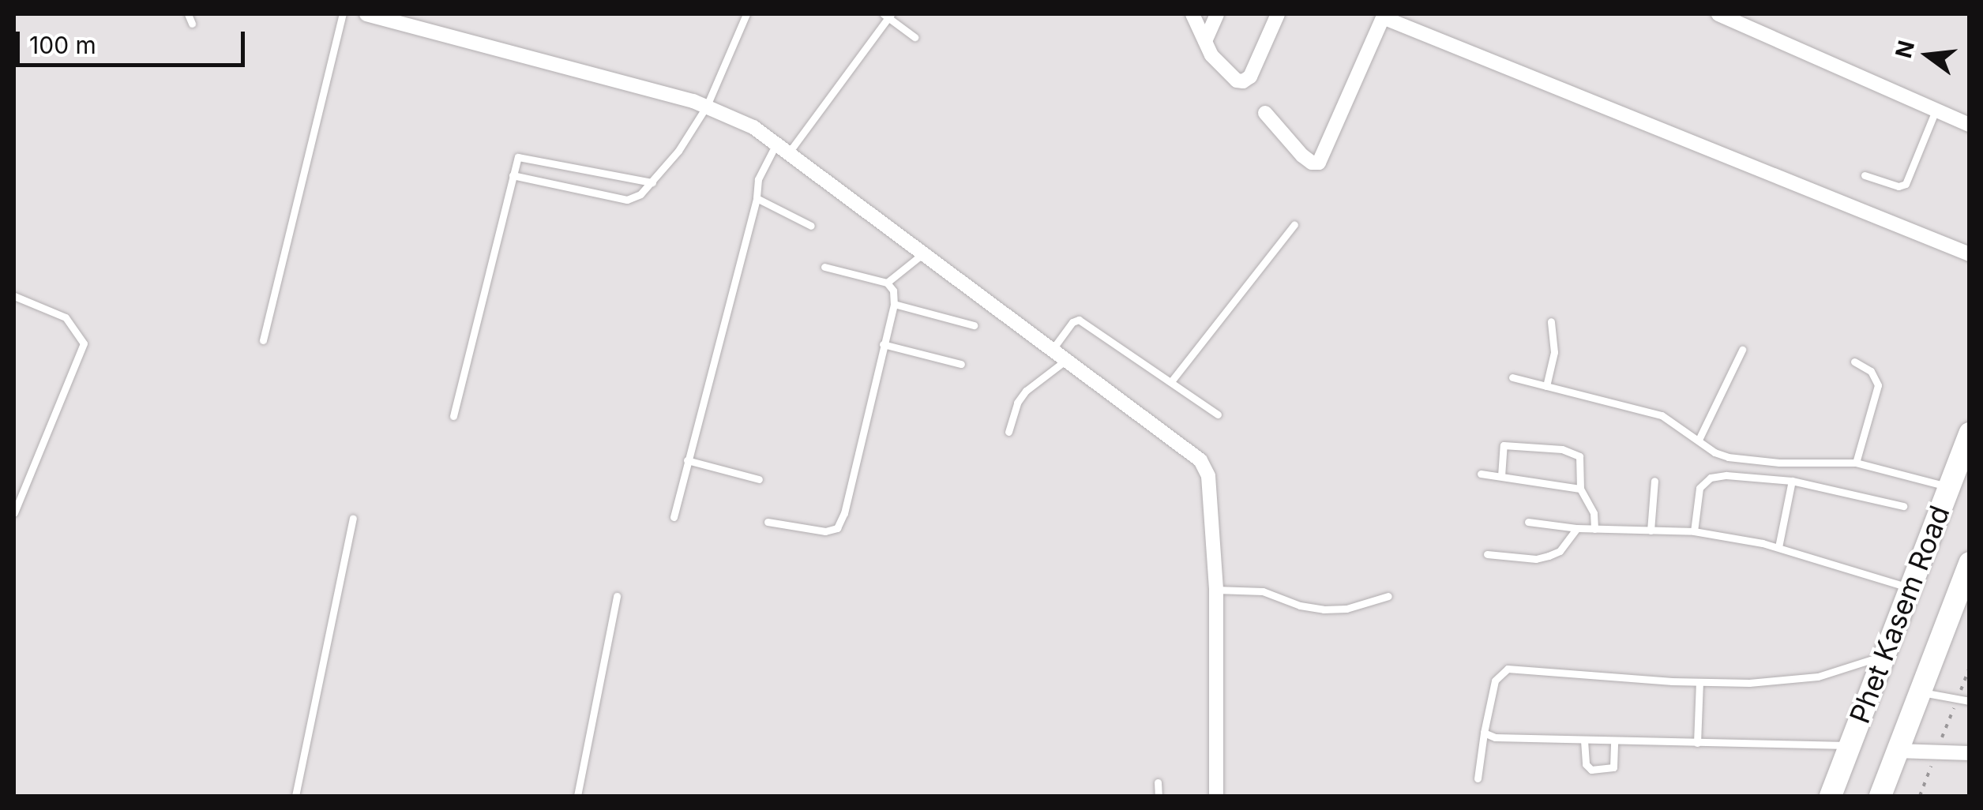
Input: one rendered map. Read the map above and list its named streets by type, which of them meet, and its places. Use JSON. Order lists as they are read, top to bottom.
{
  "streets": {
    "main road": ["Phet Kasem Road"]
  },
  "scale_bar": "100 m",
  "north": "left"
}
